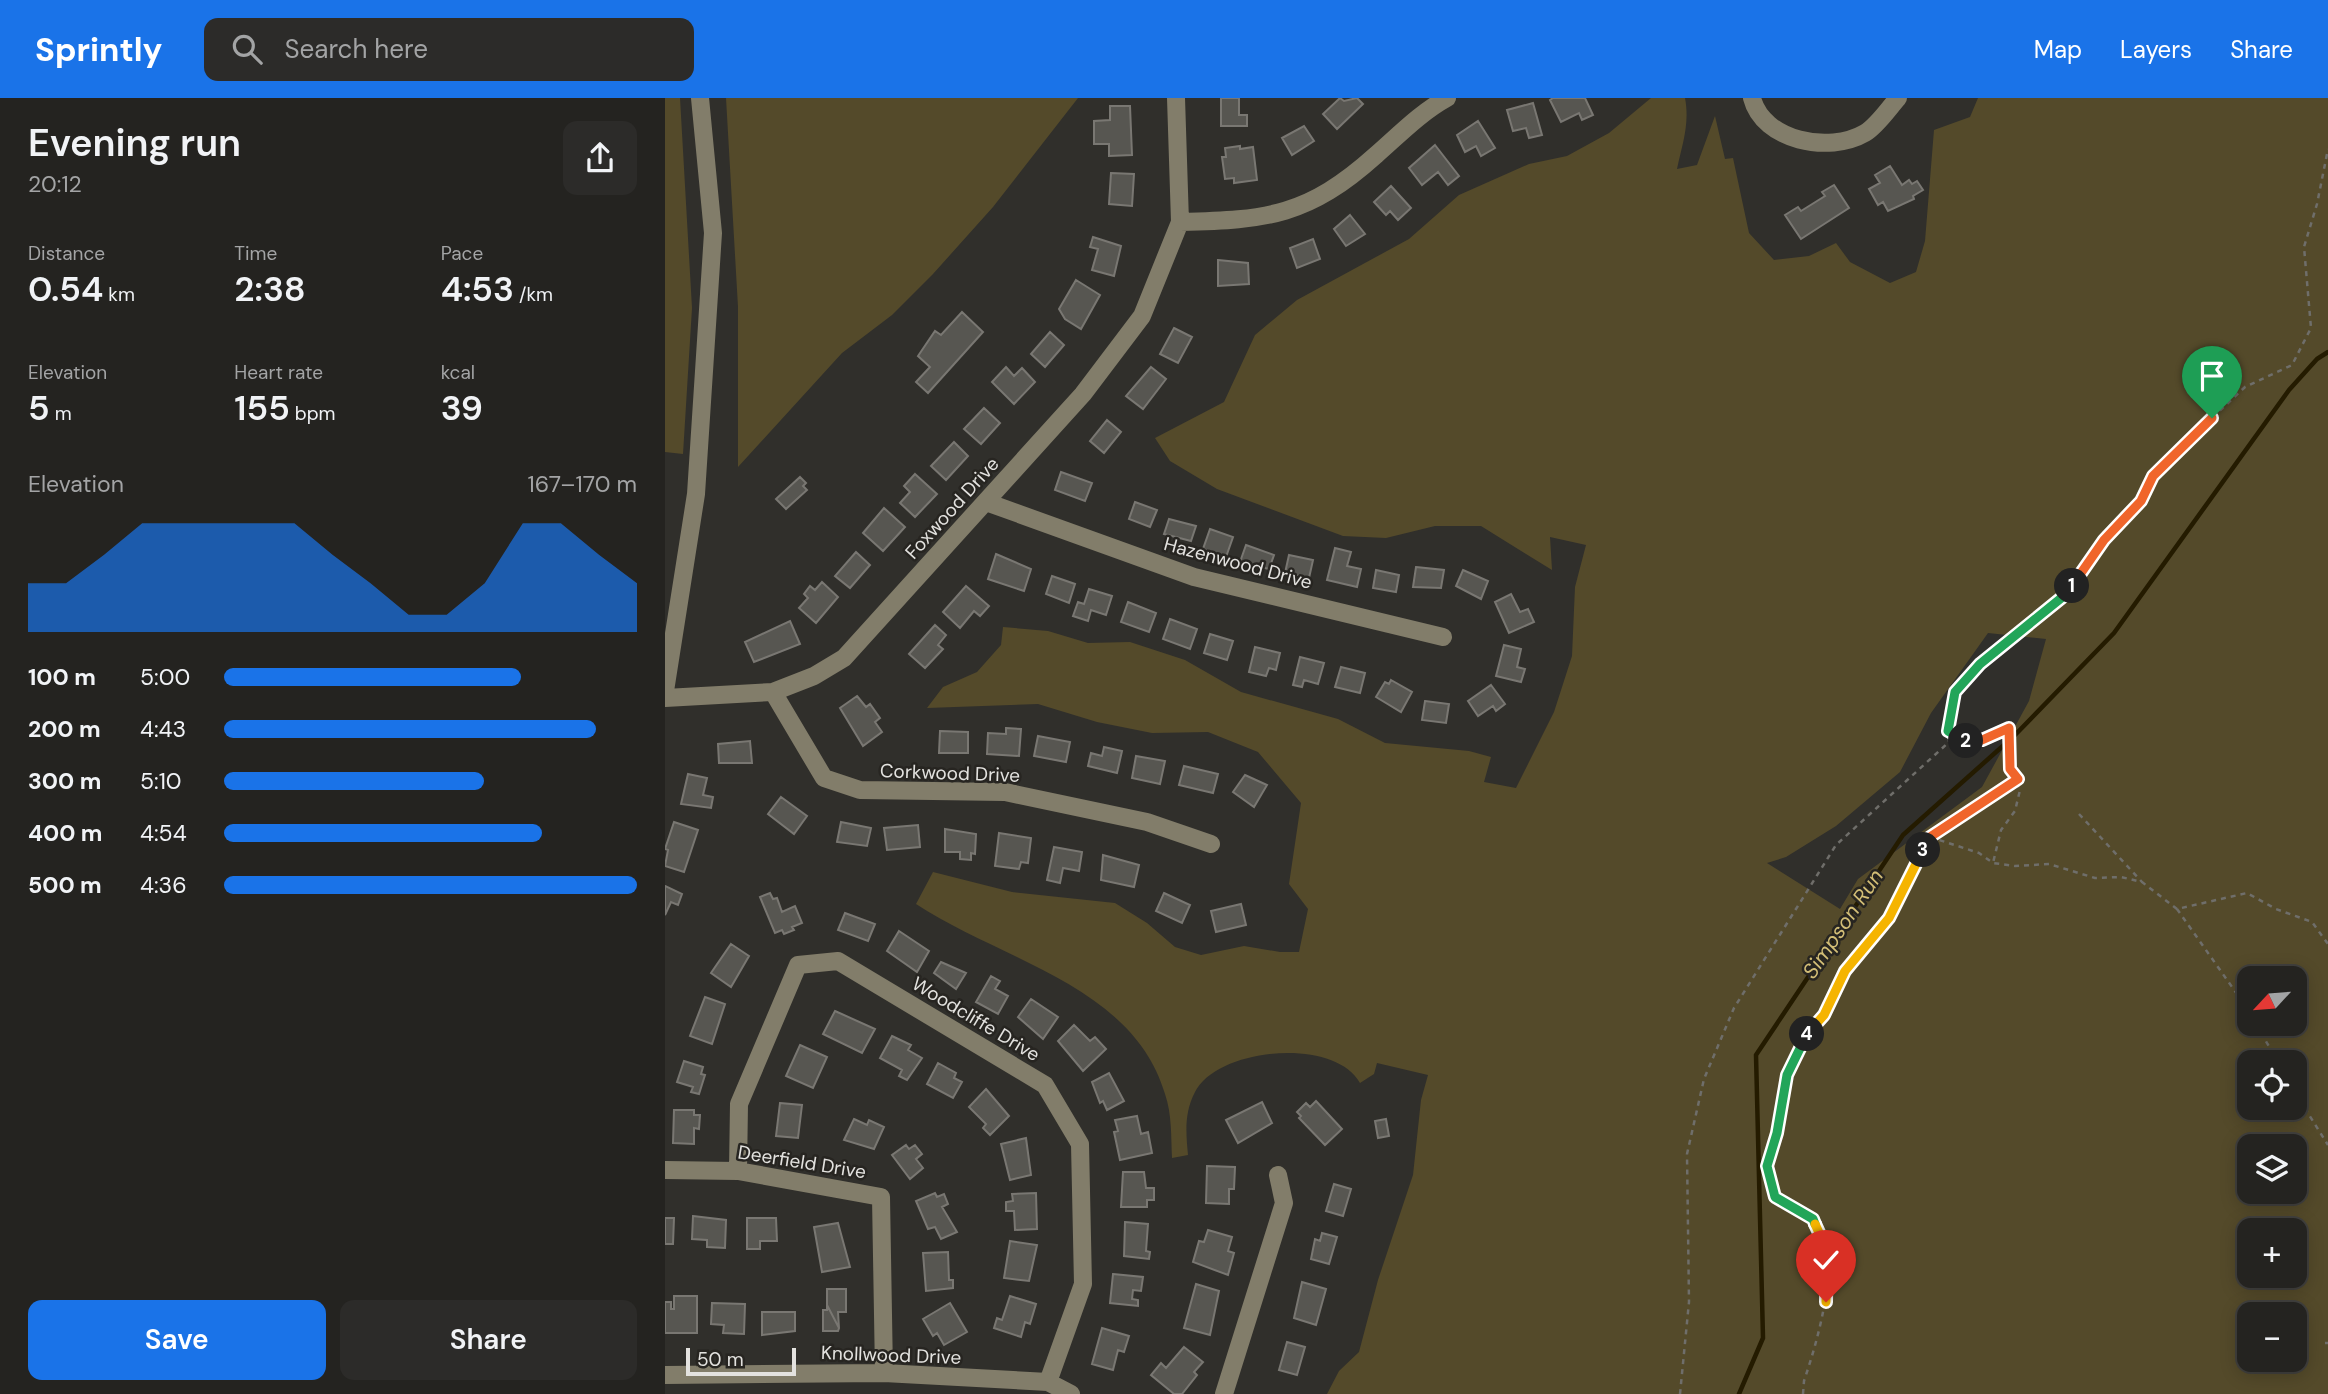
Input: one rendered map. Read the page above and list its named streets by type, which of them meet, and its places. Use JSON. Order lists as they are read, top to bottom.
{
  "streets": {
    "street": [
      "Foxwood Drive",
      "Hazenwood Drive",
      "Corkwood Drive",
      "Woodcliffe Drive",
      "Deerfield Drive",
      "Knollwood Drive"
    ]
  },
  "crossings": [
    ["Foxwood Drive", "Hazenwood Drive"],
    ["Foxwood Drive", "Corkwood Drive"],
    ["Woodcliffe Drive", "Deerfield Drive"],
    ["Woodcliffe Drive", "Knollwood Drive"],
    ["Deerfield Drive", "Knollwood Drive"]
  ],
  "water": ["Simpson Run"],
  "scale_bar": "50 m",
  "north": "bottom left",
  "page": {
    "header": "Sprintly",
    "search": "Search here",
    "nav": ["Map", "Layers", "Share"],
    "heading": ["Evening run", "20:12"],
    "stats": [
      ["Distance", "0.54 km"],
      ["Time", "2:38"],
      ["Pace", "4:53 /km"],
      ["Elevation", "5 m"],
      ["Heart rate", "155 bpm"],
      ["kcal", "39"]
    ],
    "chart": ["Elevation", "167–170 m"],
    "pins": [
      "1",
      "2",
      "3",
      "4"
    ],
    "list": [
      {
        "name": "100 m",
        "note": "5:00"
      },
      {
        "name": "200 m",
        "note": "4:43"
      },
      {
        "name": "300 m",
        "note": "5:10"
      },
      {
        "name": "400 m",
        "note": "4:54"
      },
      {
        "name": "500 m",
        "note": "4:36"
      }
    ],
    "map_buttons": ["+", "−"],
    "buttons": ["Save", "Share"],
    "scale": "50 m"
  }
}
